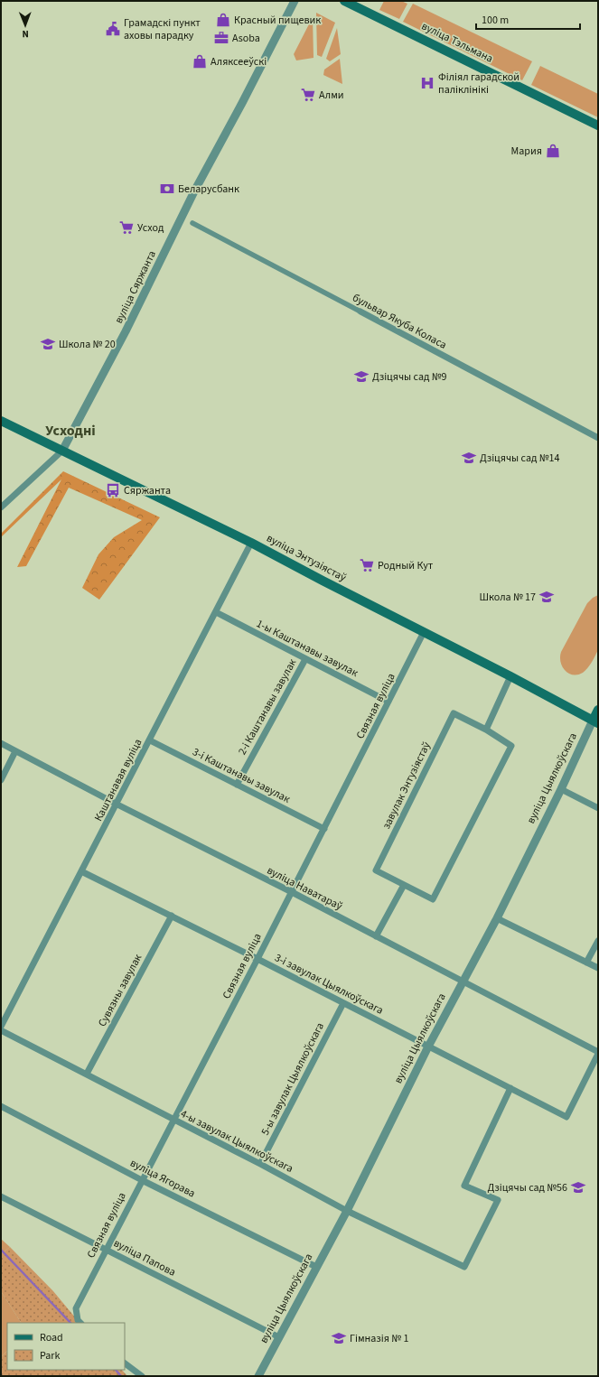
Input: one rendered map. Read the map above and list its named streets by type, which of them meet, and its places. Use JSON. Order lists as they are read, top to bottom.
{
  "streets": {
    "main road": ["вуліца Тэльмана", "вуліца Энтузіястаў", "вуліца Цыялкоўскага"],
    "street": [
      "вуліца Сяржанта",
      "бульвар Якуба Коласа",
      "1-ы Каштанавы завулак",
      "Связная вуліца",
      "2-і Каштанавы завулак",
      "3-і Каштанавы завулак",
      "Каштанавая вуліца",
      "завулак Энтузіястаў",
      "вуліца Наватараў",
      "3-і завулак Цыялкоўскага",
      "Сувязны завулак",
      "5-ы завулак Цыялкоўскага",
      "4-ы завулак Цыялкоўскага",
      "вуліца Ягорава",
      "вуліца Папова"
    ]
  },
  "crossings": [
    ["вуліца Сяржанта", "вуліца Энтузіястаў"],
    ["вуліца Энтузіястаў", "Связная вуліца"],
    ["вуліца Энтузіястаў", "вуліца Цыялкоўскага"],
    ["вуліца Энтузіястаў", "Каштанавая вуліца"],
    ["1-ы Каштанавы завулак", "Связная вуліца"],
    ["1-ы Каштанавы завулак", "2-і Каштанавы завулак"],
    ["1-ы Каштанавы завулак", "Каштанавая вуліца"],
    ["Связная вуліца", "3-і Каштанавы завулак"],
    ["Связная вуліца", "вуліца Наватараў"],
    ["Связная вуліца", "3-і завулак Цыялкоўскага"],
    ["Связная вуліца", "4-ы завулак Цыялкоўскага"],
    ["Связная вуліца", "вуліца Ягорава"],
    ["Связная вуліца", "вуліца Папова"],
    ["2-і Каштанавы завулак", "3-і Каштанавы завулак"],
    ["3-і Каштанавы завулак", "Каштанавая вуліца"],
    ["вуліца Цыялкоўскага", "вуліца Наватараў"],
    ["вуліца Цыялкоўскага", "3-і завулак Цыялкоўскага"],
    ["вуліца Цыялкоўскага", "4-ы завулак Цыялкоўскага"],
    ["вуліца Цыялкоўскага", "вуліца Ягорава"],
    ["вуліца Цыялкоўскага", "вуліца Папова"],
    ["Каштанавая вуліца", "вуліца Наватараў"],
    ["Каштанавая вуліца", "3-і завулак Цыялкоўскага"],
    ["вуліца Наватараў", "3-і завулак Цыялкоўскага"],
    ["3-і завулак Цыялкоўскага", "Сувязны завулак"],
    ["3-і завулак Цыялкоўскага", "5-ы завулак Цыялкоўскага"],
    ["3-і завулак Цыялкоўскага", "4-ы завулак Цыялкоўскага"],
    ["Сувязны завулак", "4-ы завулак Цыялкоўскага"],
    ["5-ы завулак Цыялкоўскага", "4-ы завулак Цыялкоўскага"]
  ],
  "districts": ["Усходні"],
  "places": {
    "shop": ["Красный пищевик", "Аляксееўскі", "Мария"],
    "public building": ["Грамадскі пункт аховы парадку"],
    "office": ["Asoba"],
    "hospital": ["Філіял гарадской паліклінікі"],
    "supermarket": ["Алми", "Усход", "Родный Кут"],
    "bank": ["Беларусбанк"],
    "school or university": [
      "Школа № 20",
      "Дзіцячы сад №9",
      "Дзіцячы сад №14",
      "Школа № 17",
      "Дзіцячы сад №56",
      "Гімназія № 1"
    ],
    "bus stop": ["Сяржанта"]
  },
  "legend": ["Road", "Park"],
  "scale_bar": "100 m",
  "north": "bottom"
}
